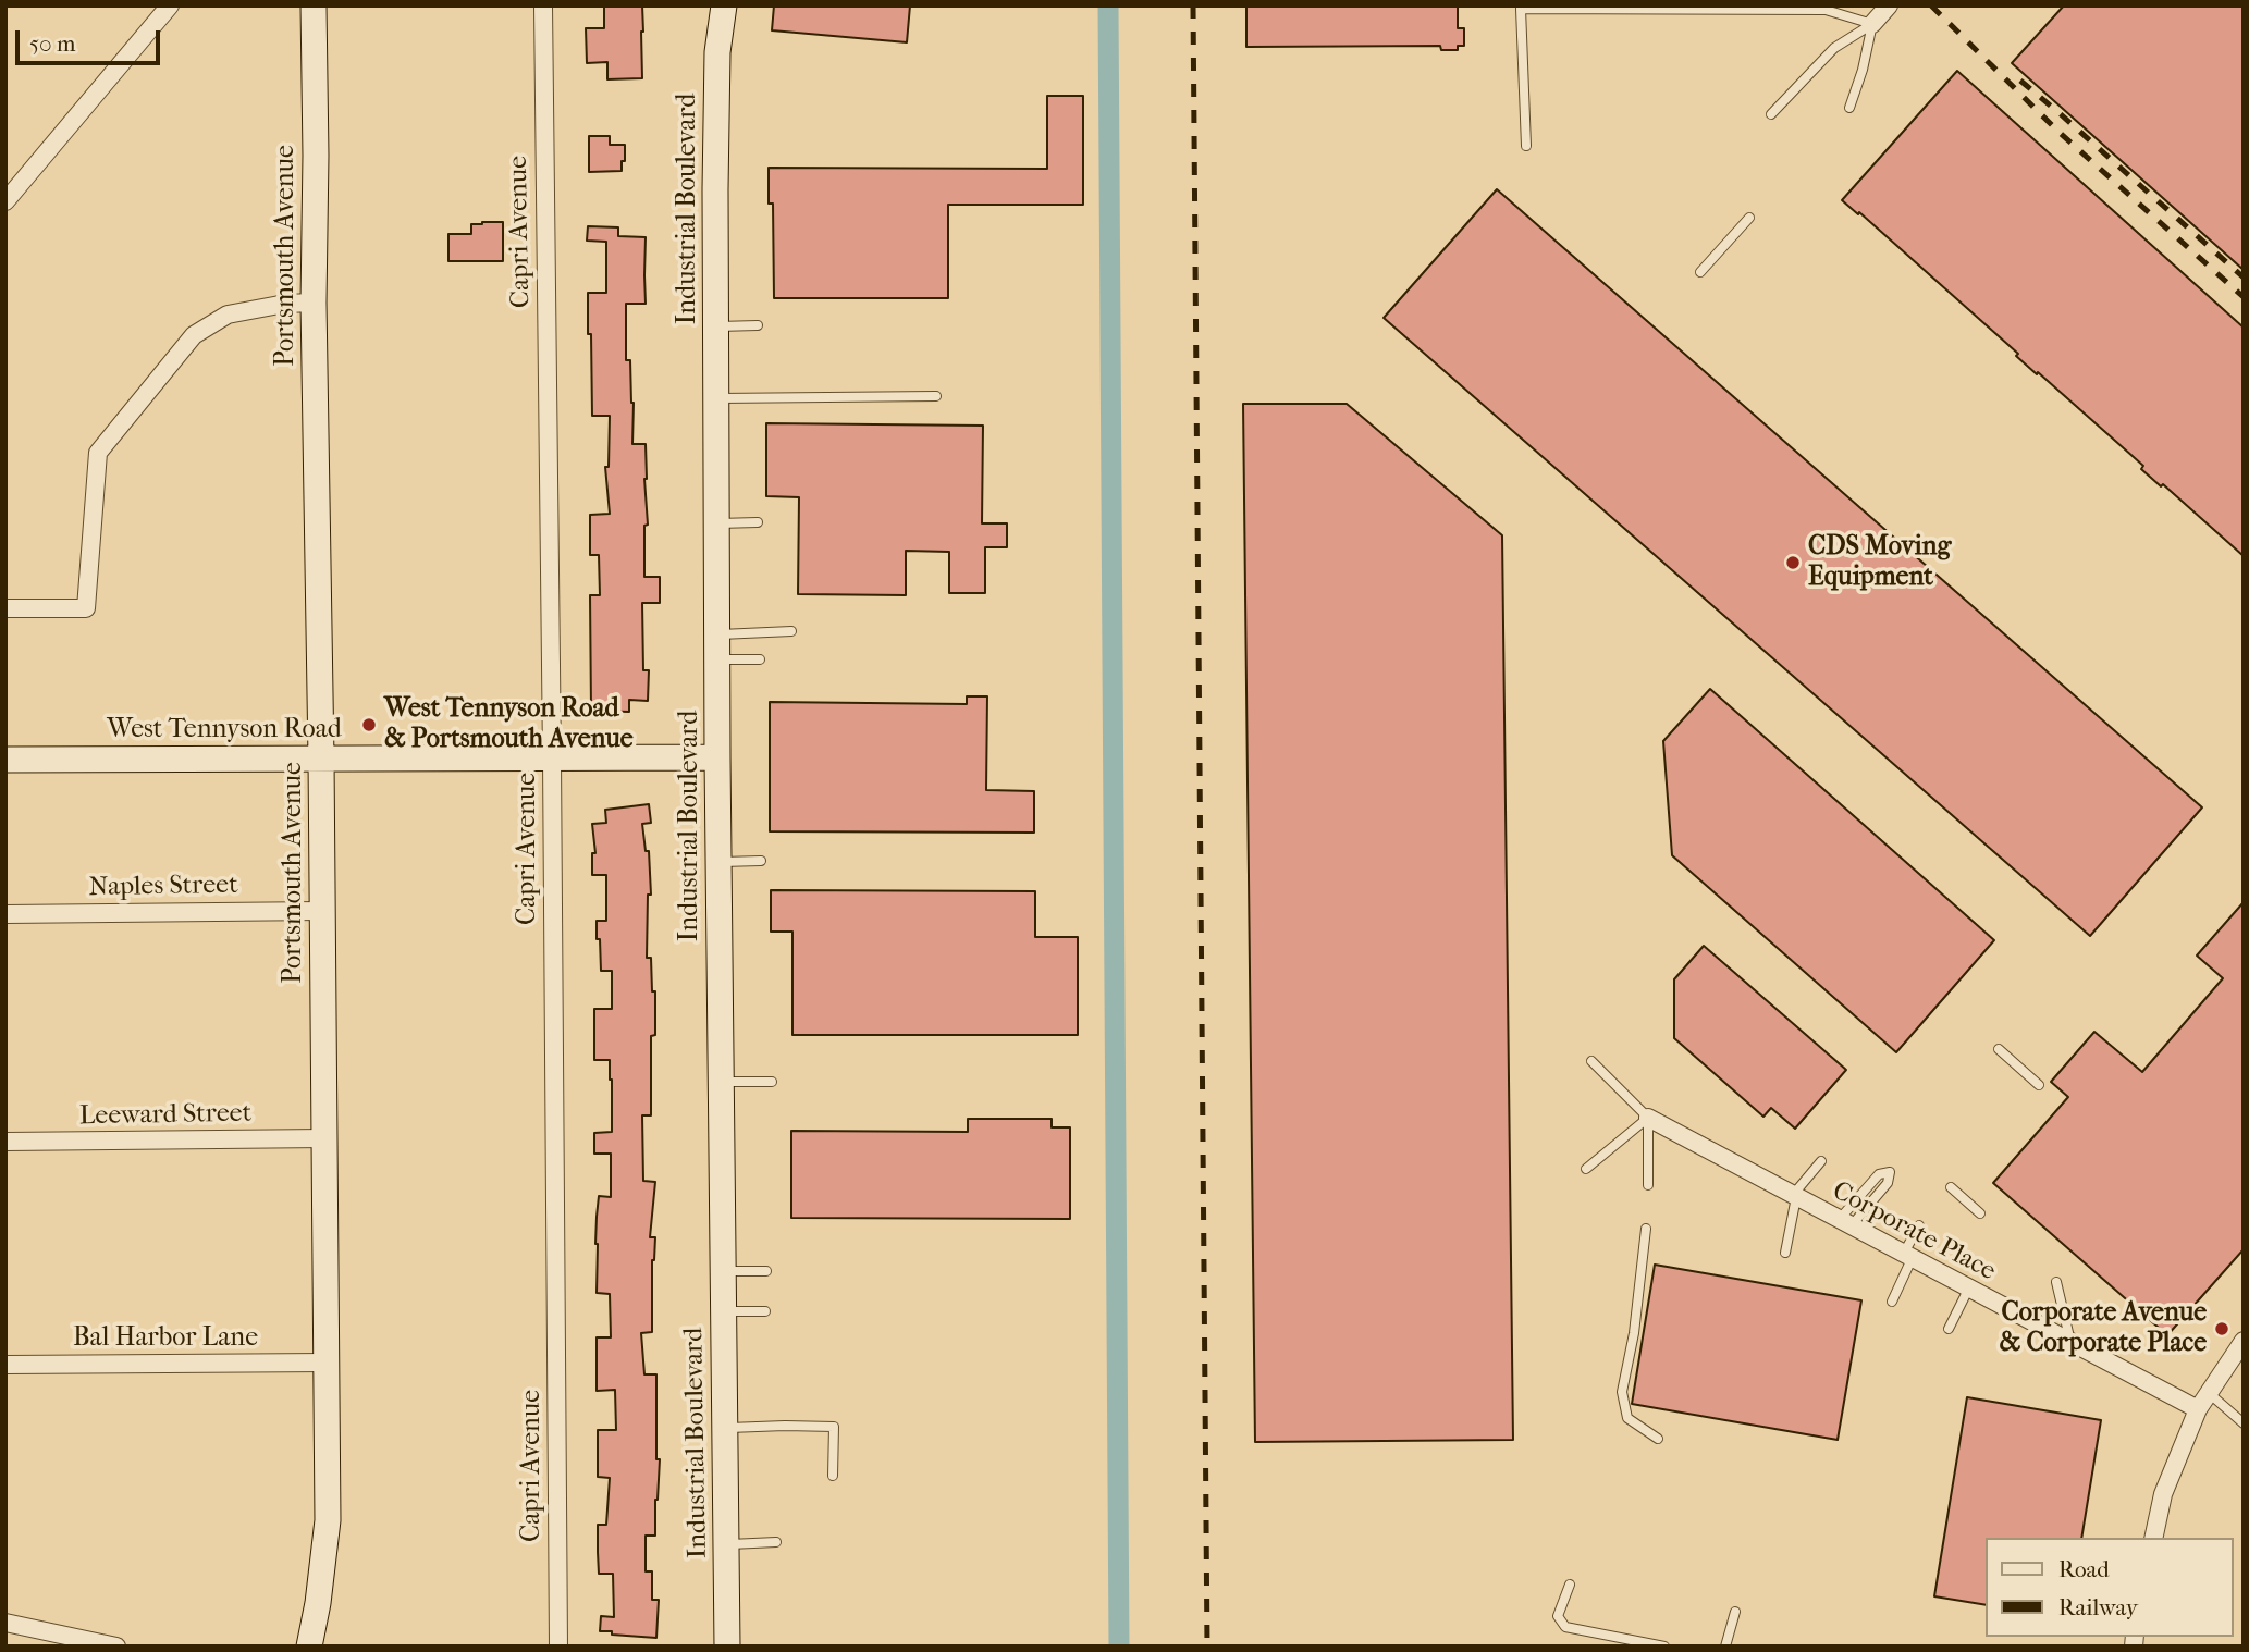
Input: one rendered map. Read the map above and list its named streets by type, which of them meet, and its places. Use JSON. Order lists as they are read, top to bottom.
{
  "streets": {
    "main road": ["Industrial Boulevard", "Portsmouth Avenue", "West Tennyson Road"],
    "street": [
      "Capri Avenue",
      "Naples Street",
      "Leeward Street",
      "Corporate Place",
      "Bal Harbor Lane"
    ]
  },
  "crossings": [
    ["Industrial Boulevard", "West Tennyson Road"],
    ["Capri Avenue", "West Tennyson Road"],
    ["Portsmouth Avenue", "West Tennyson Road"],
    ["Portsmouth Avenue", "Naples Street"],
    ["Portsmouth Avenue", "Leeward Street"],
    ["Portsmouth Avenue", "Bal Harbor Lane"]
  ],
  "places": ["CDS Moving Equipment", "West Tennyson Road & Portsmouth Avenue", "Corporate Avenue & Corporate Place"],
  "legend": ["Road", "Railway"],
  "scale_bar": "50 m"
}
